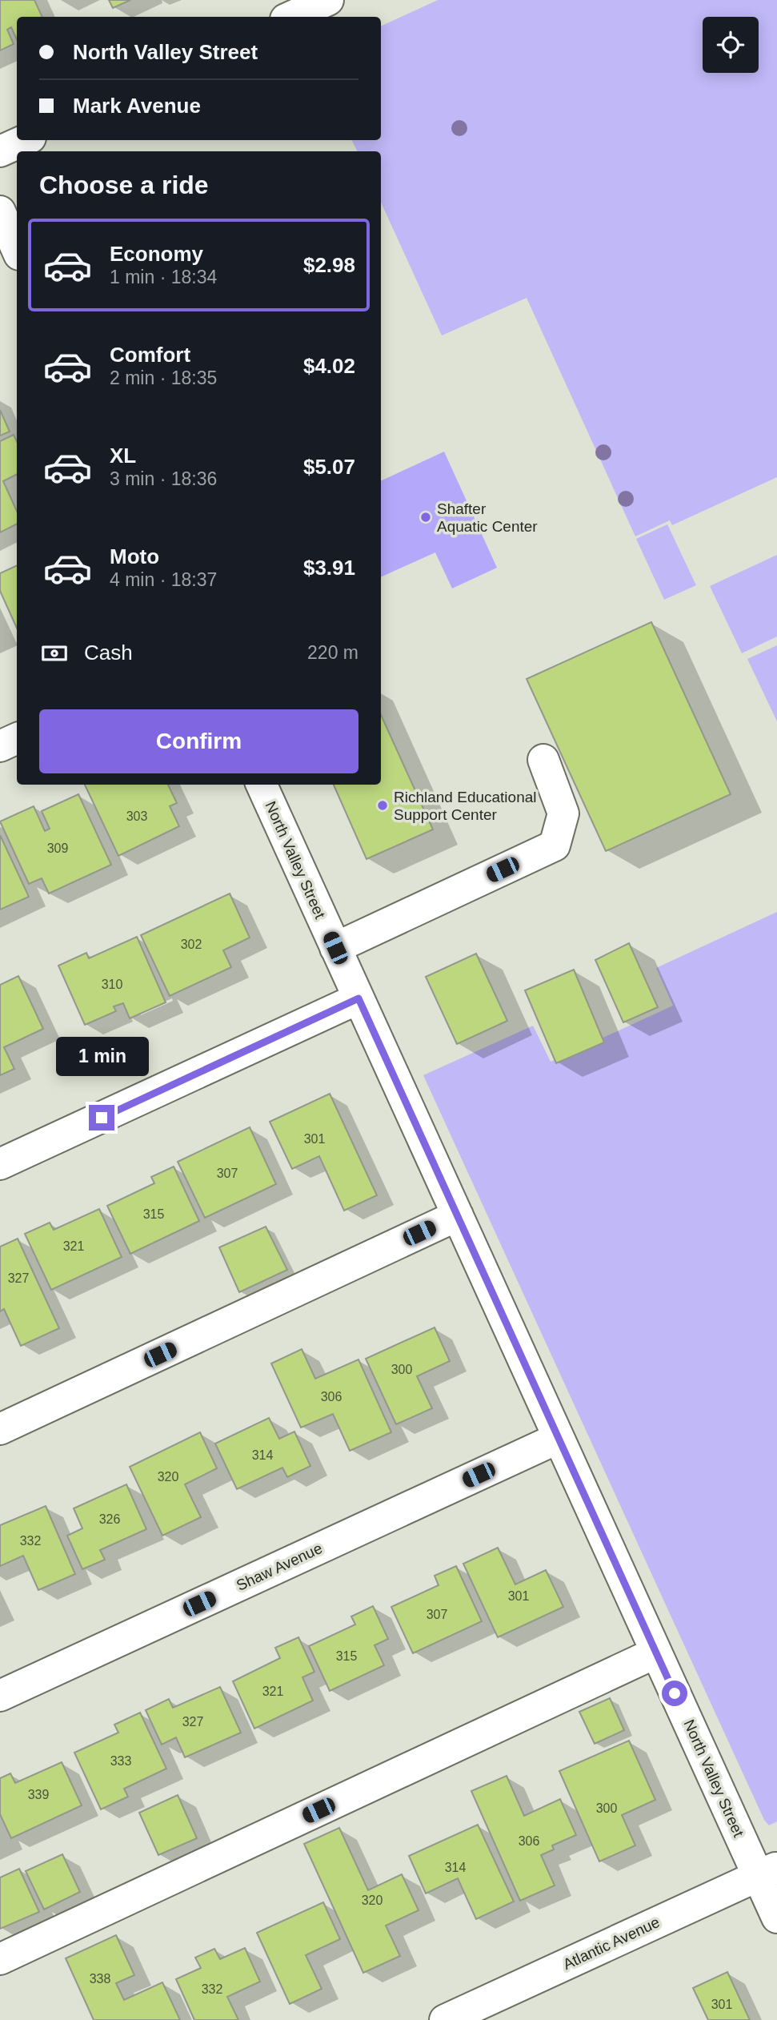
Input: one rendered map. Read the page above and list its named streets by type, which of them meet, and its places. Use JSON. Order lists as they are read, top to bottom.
{
  "streets": {
    "street": ["North Valley Street", "Shaw Avenue", "Atlantic Avenue"]
  },
  "crossings": [
    ["North Valley Street", "Shaw Avenue"],
    ["North Valley Street", "Atlantic Avenue"]
  ],
  "places": ["Shafter Aquatic Center", "Richland Educational Support Center"],
  "house_numbers": [
    "303",
    "309",
    "302",
    "310",
    "301",
    "307",
    "315",
    "321",
    "327",
    "300",
    "306",
    "314",
    "320",
    "326",
    "332",
    "301",
    "307",
    "315",
    "321",
    "327",
    "333",
    "339",
    "300",
    "306",
    "314",
    "320",
    "338",
    "332",
    "301"
  ],
  "page": {
    "banner": ["North Valley Street", "Mark Avenue"],
    "heading": "Choose a ride",
    "list": [
      {
        "name": "Economy",
        "note": "1 min · 18:34",
        "value": "$2.98"
      },
      {
        "name": "Comfort",
        "note": "2 min · 18:35",
        "value": "$4.02"
      },
      {
        "name": "XL",
        "note": "3 min · 18:36",
        "value": "$5.07"
      },
      {
        "name": "Moto",
        "note": "4 min · 18:37",
        "value": "$3.91"
      }
    ],
    "pay": ["Cash", "220 m"],
    "buttons": "Confirm",
    "bubble": "1 min"
  }
}
